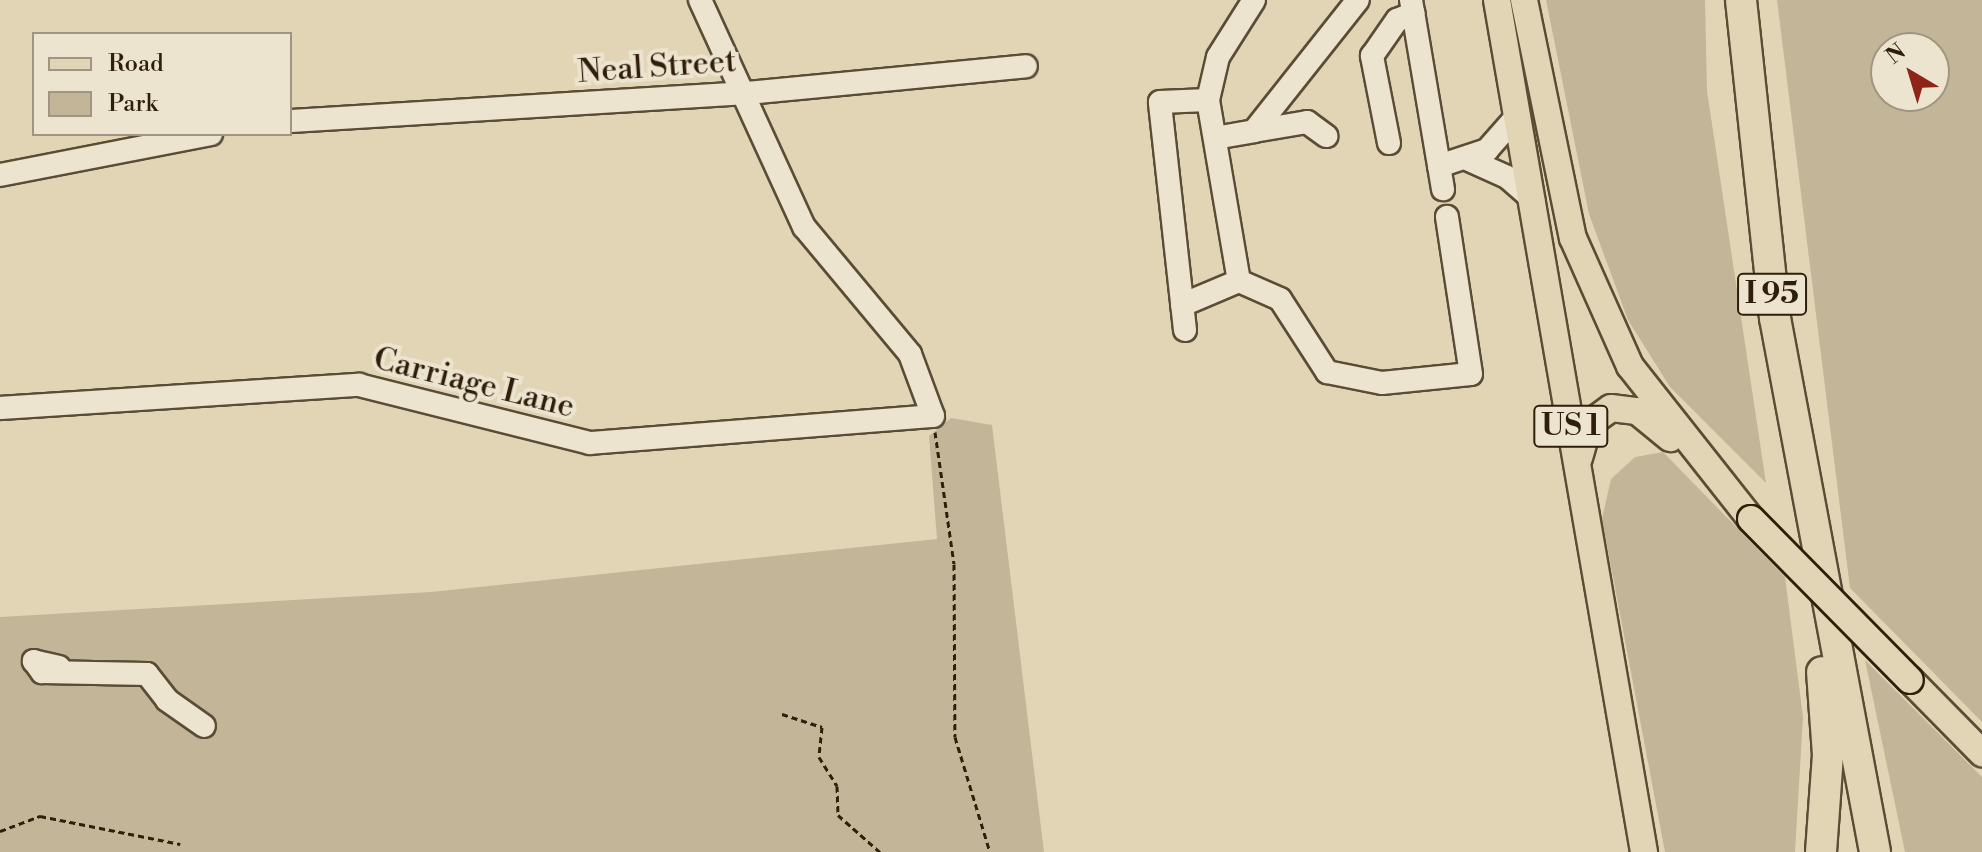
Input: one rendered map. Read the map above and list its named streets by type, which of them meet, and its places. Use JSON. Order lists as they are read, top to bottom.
{
  "streets": {
    "highway": ["I 95"],
    "main road": ["US 1"],
    "street": ["Neal Street", "Carriage Lane"]
  },
  "legend": ["Road", "Park"],
  "north": "top left"
}
